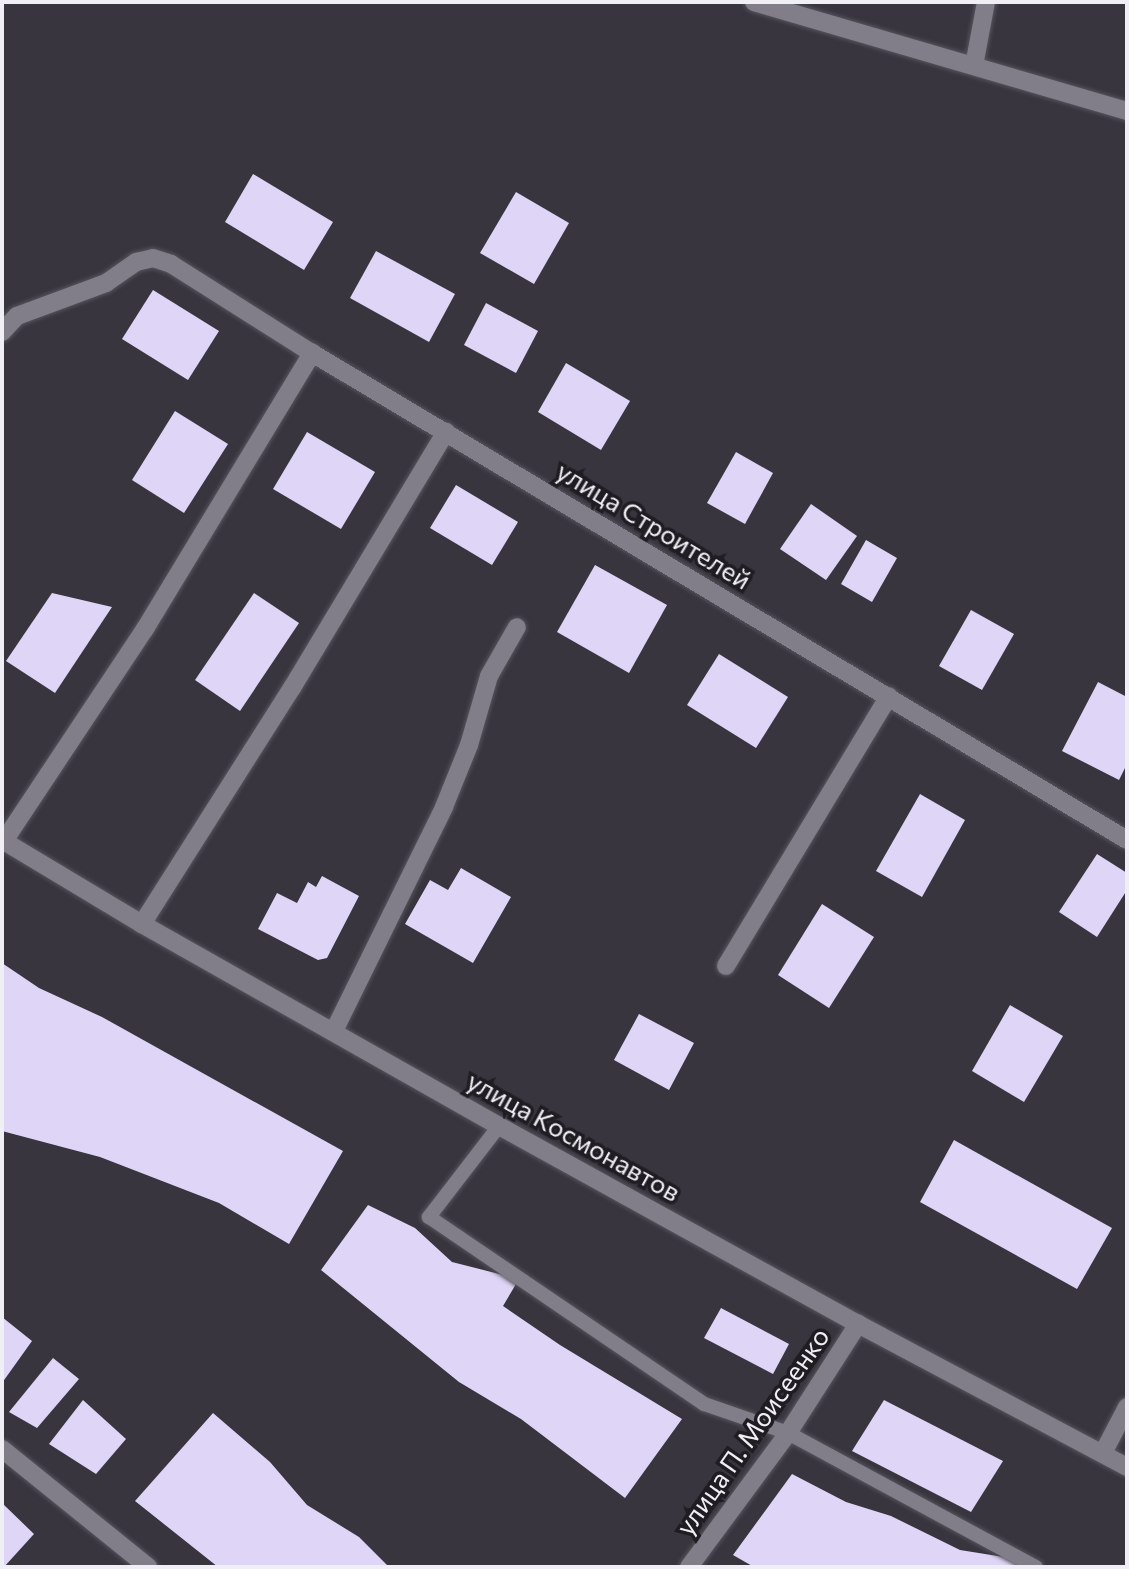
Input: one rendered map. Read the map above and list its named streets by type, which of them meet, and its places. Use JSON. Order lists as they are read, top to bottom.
{
  "streets": {
    "street": ["улица Строителей", "улица Космонавтов", "улица П. Моисеенко"]
  },
  "crossings": [
    ["улица Космонавтов", "улица П. Моисеенко"]
  ]
}
